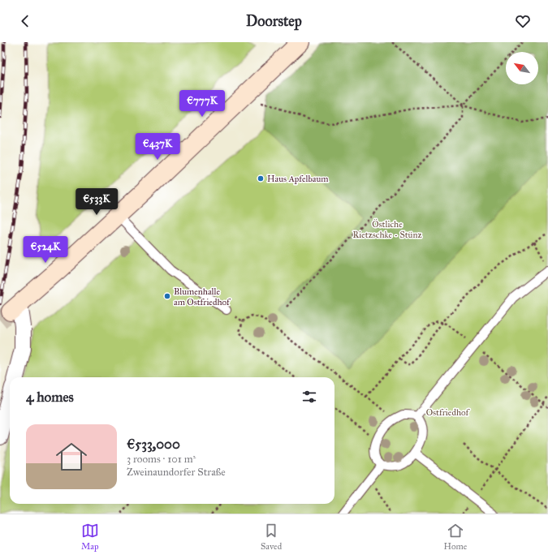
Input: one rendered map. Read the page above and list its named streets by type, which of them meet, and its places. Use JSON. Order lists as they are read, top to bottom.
{
  "parks": ["Östliche Rietzschke - Stünz", "Ostfriedhof"],
  "places": ["Haus Apfelbaum", "Blumenhalle am Ostfriedhof"],
  "north": "top left",
  "page": {
    "header": "Doorstep",
    "price": [
      "€777K",
      "€437K",
      "€533K",
      "€524K"
    ],
    "heading": "4 homes",
    "list": [
      {
        "name": "€533,000",
        "note": "3 rooms · 101 m² · Zweinaundorfer Straße"
      }
    ],
    "tabs": ["Map", "Saved", "Home"]
  }
}
